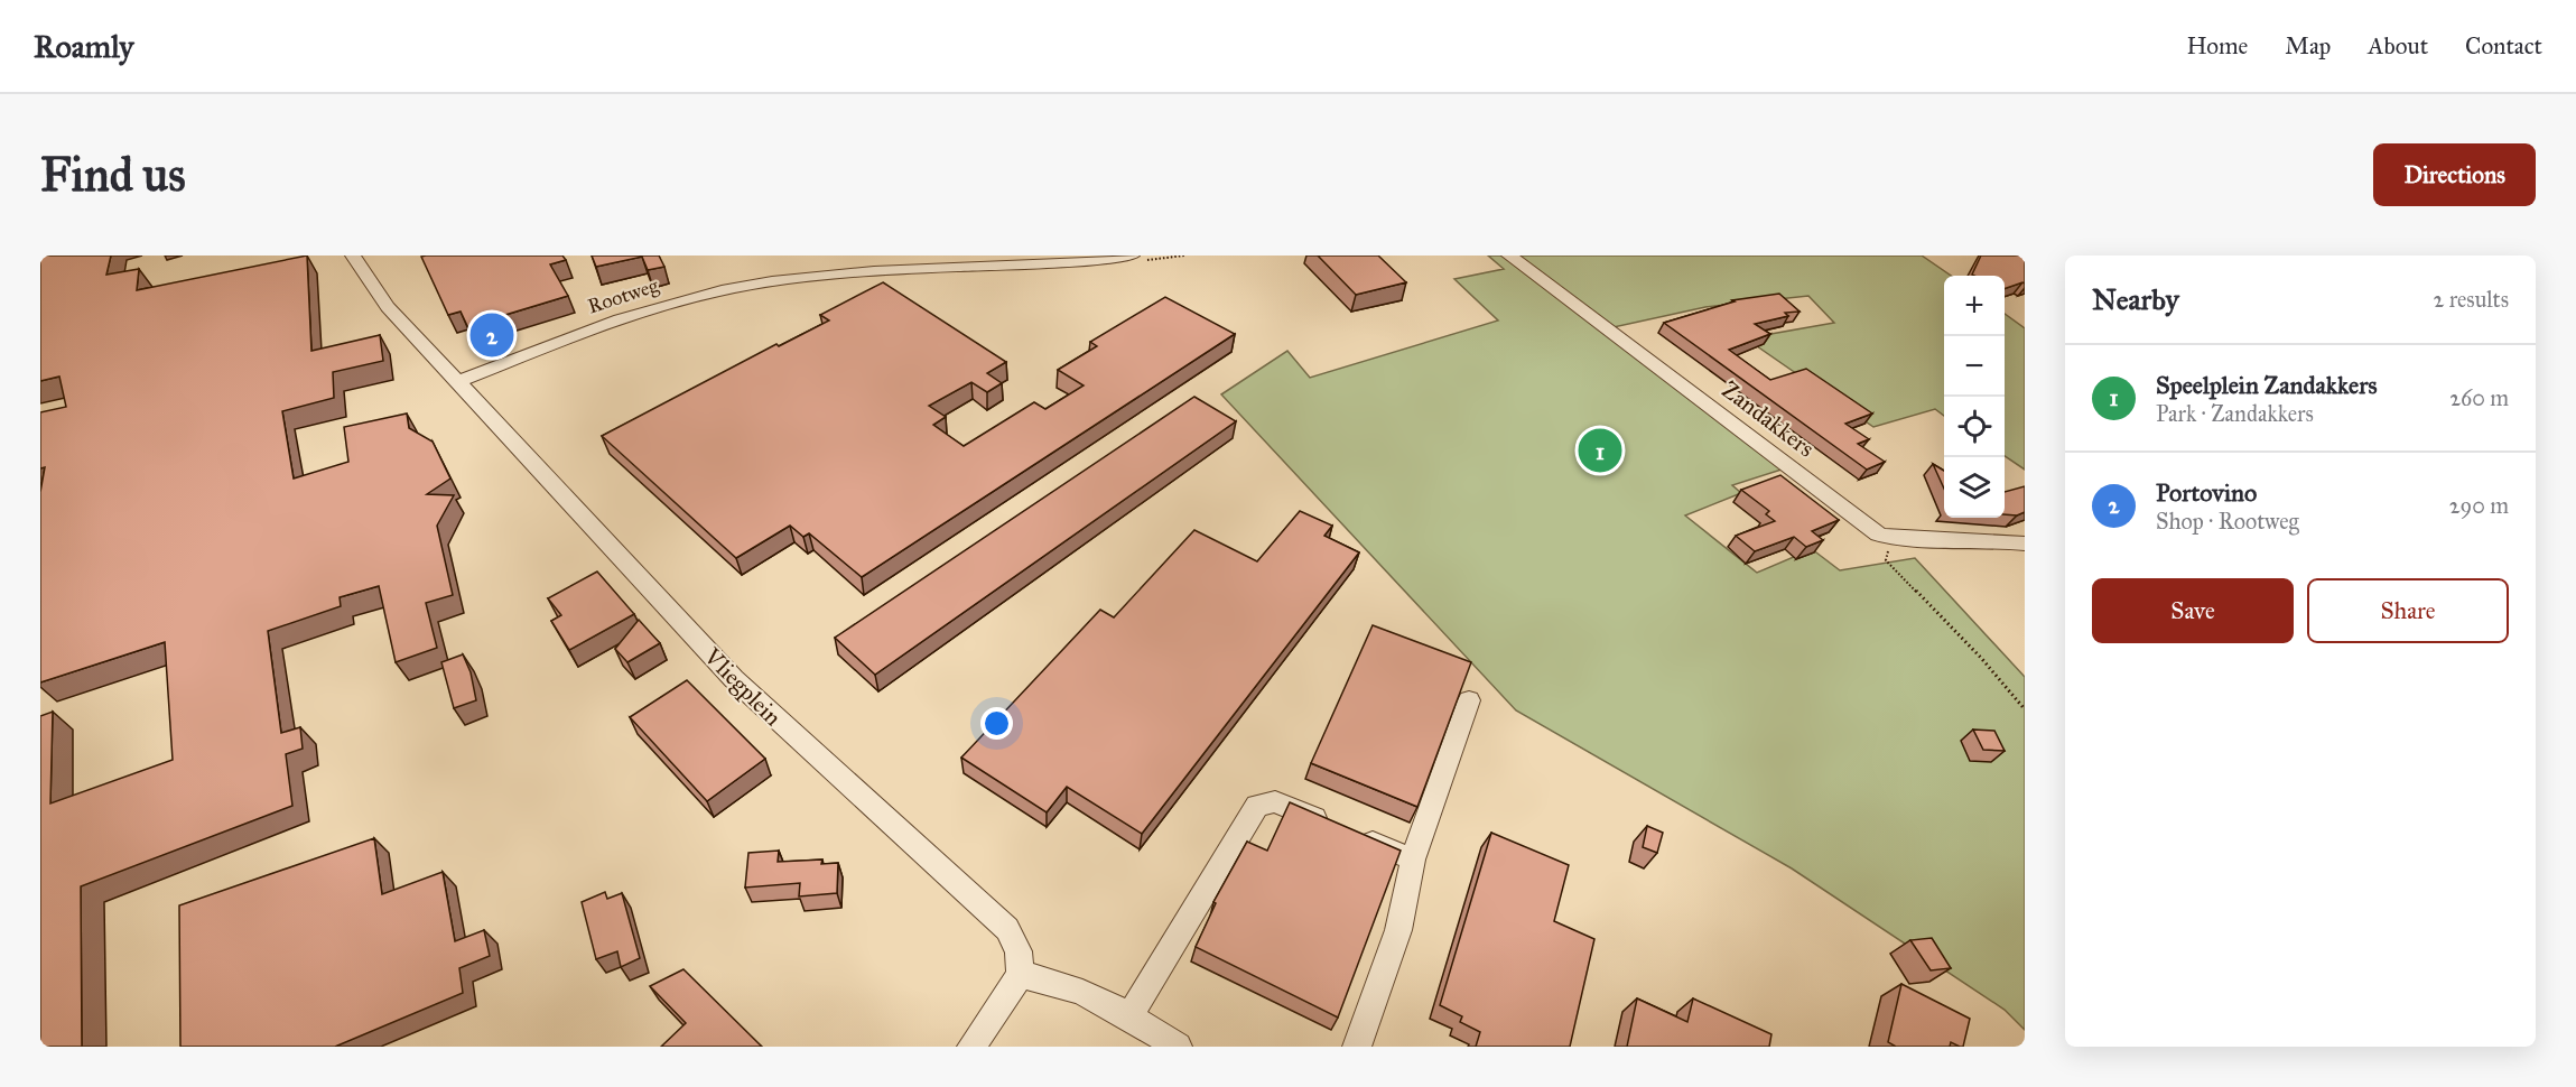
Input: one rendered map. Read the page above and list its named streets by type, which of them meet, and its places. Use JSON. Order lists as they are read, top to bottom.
{
  "streets": {
    "street": ["Rootweg", "Zandakkers", "Vliegplein"]
  },
  "crossings": [
    ["Rootweg", "Vliegplein"]
  ],
  "page": {
    "header": "Roamly",
    "nav": [
      "Home",
      "Map",
      "About",
      "Contact"
    ],
    "buttons": [
      "Directions",
      ["Save", "Share"]
    ],
    "title": "Find us",
    "heading": ["Nearby", "2 results"],
    "map_buttons": ["+", "−"],
    "pins": ["2", "1"],
    "list": [
      {
        "mark": "1",
        "name": "Speelplein Zandakkers",
        "note": "Park · Zandakkers",
        "value": "260 m"
      },
      {
        "mark": "2",
        "name": "Portovino",
        "note": "Shop · Rootweg",
        "value": "290 m"
      }
    ]
  }
}
